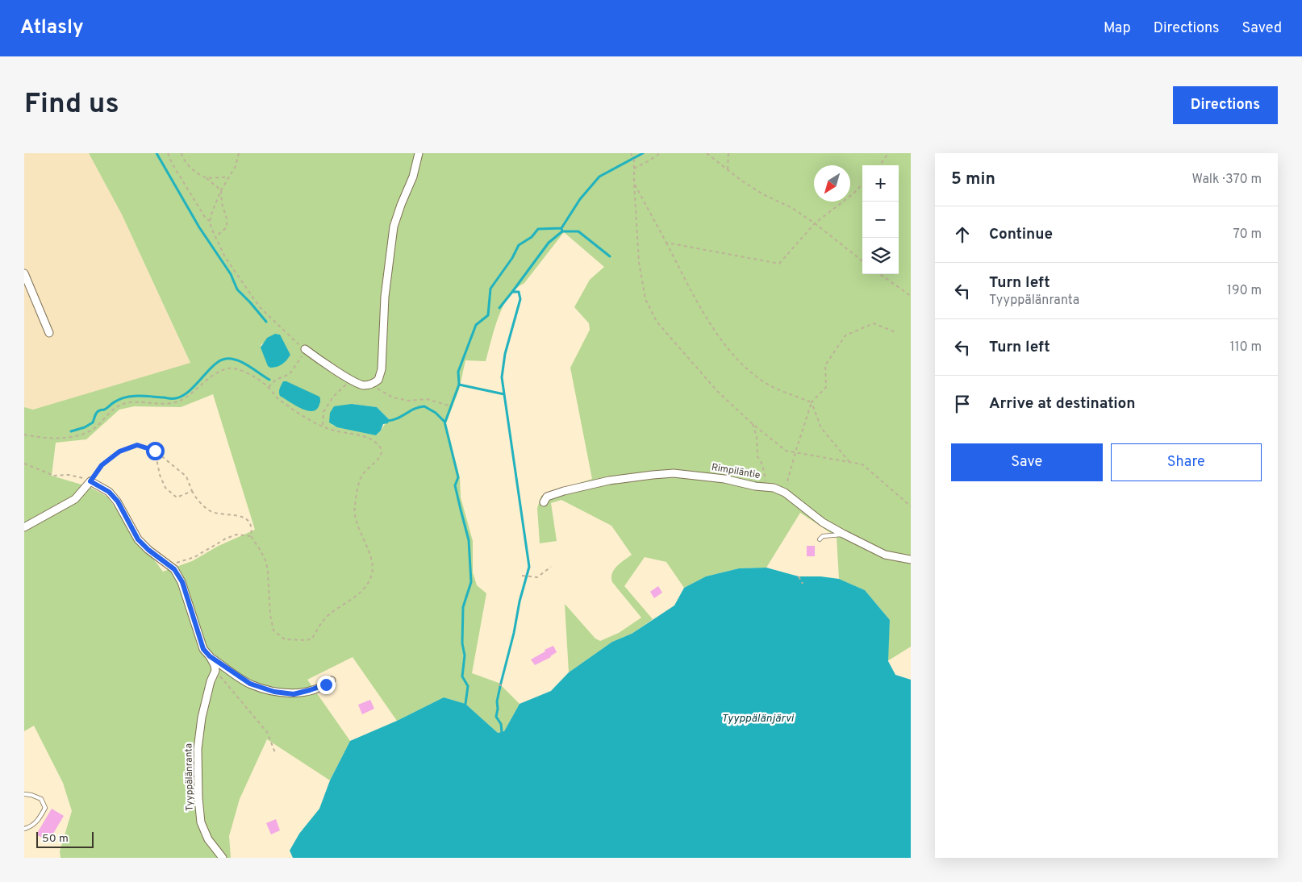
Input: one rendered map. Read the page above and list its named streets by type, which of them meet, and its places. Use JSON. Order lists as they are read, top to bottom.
{
  "streets": {
    "street": ["Rimpiläntie", "Tyyppälänranta"]
  },
  "water": ["Tyyppälänjärvi"],
  "scale_bar": "50 m",
  "north": "bottom left",
  "page": {
    "header": "Atlasly",
    "nav": ["Map", "Directions", "Saved"],
    "buttons": [
      "Directions",
      ["Save", "Share"]
    ],
    "title": "Find us",
    "heading": ["5 min", "Walk · 370 m"],
    "map_buttons": ["+", "−"],
    "list": [
      ["Continue", "70 m"],
      ["Turn left", "Tyyppälänranta", "190 m"],
      ["Turn left", "110 m"],
      "Arrive at destination"
    ],
    "scale": "50 m"
  }
}
